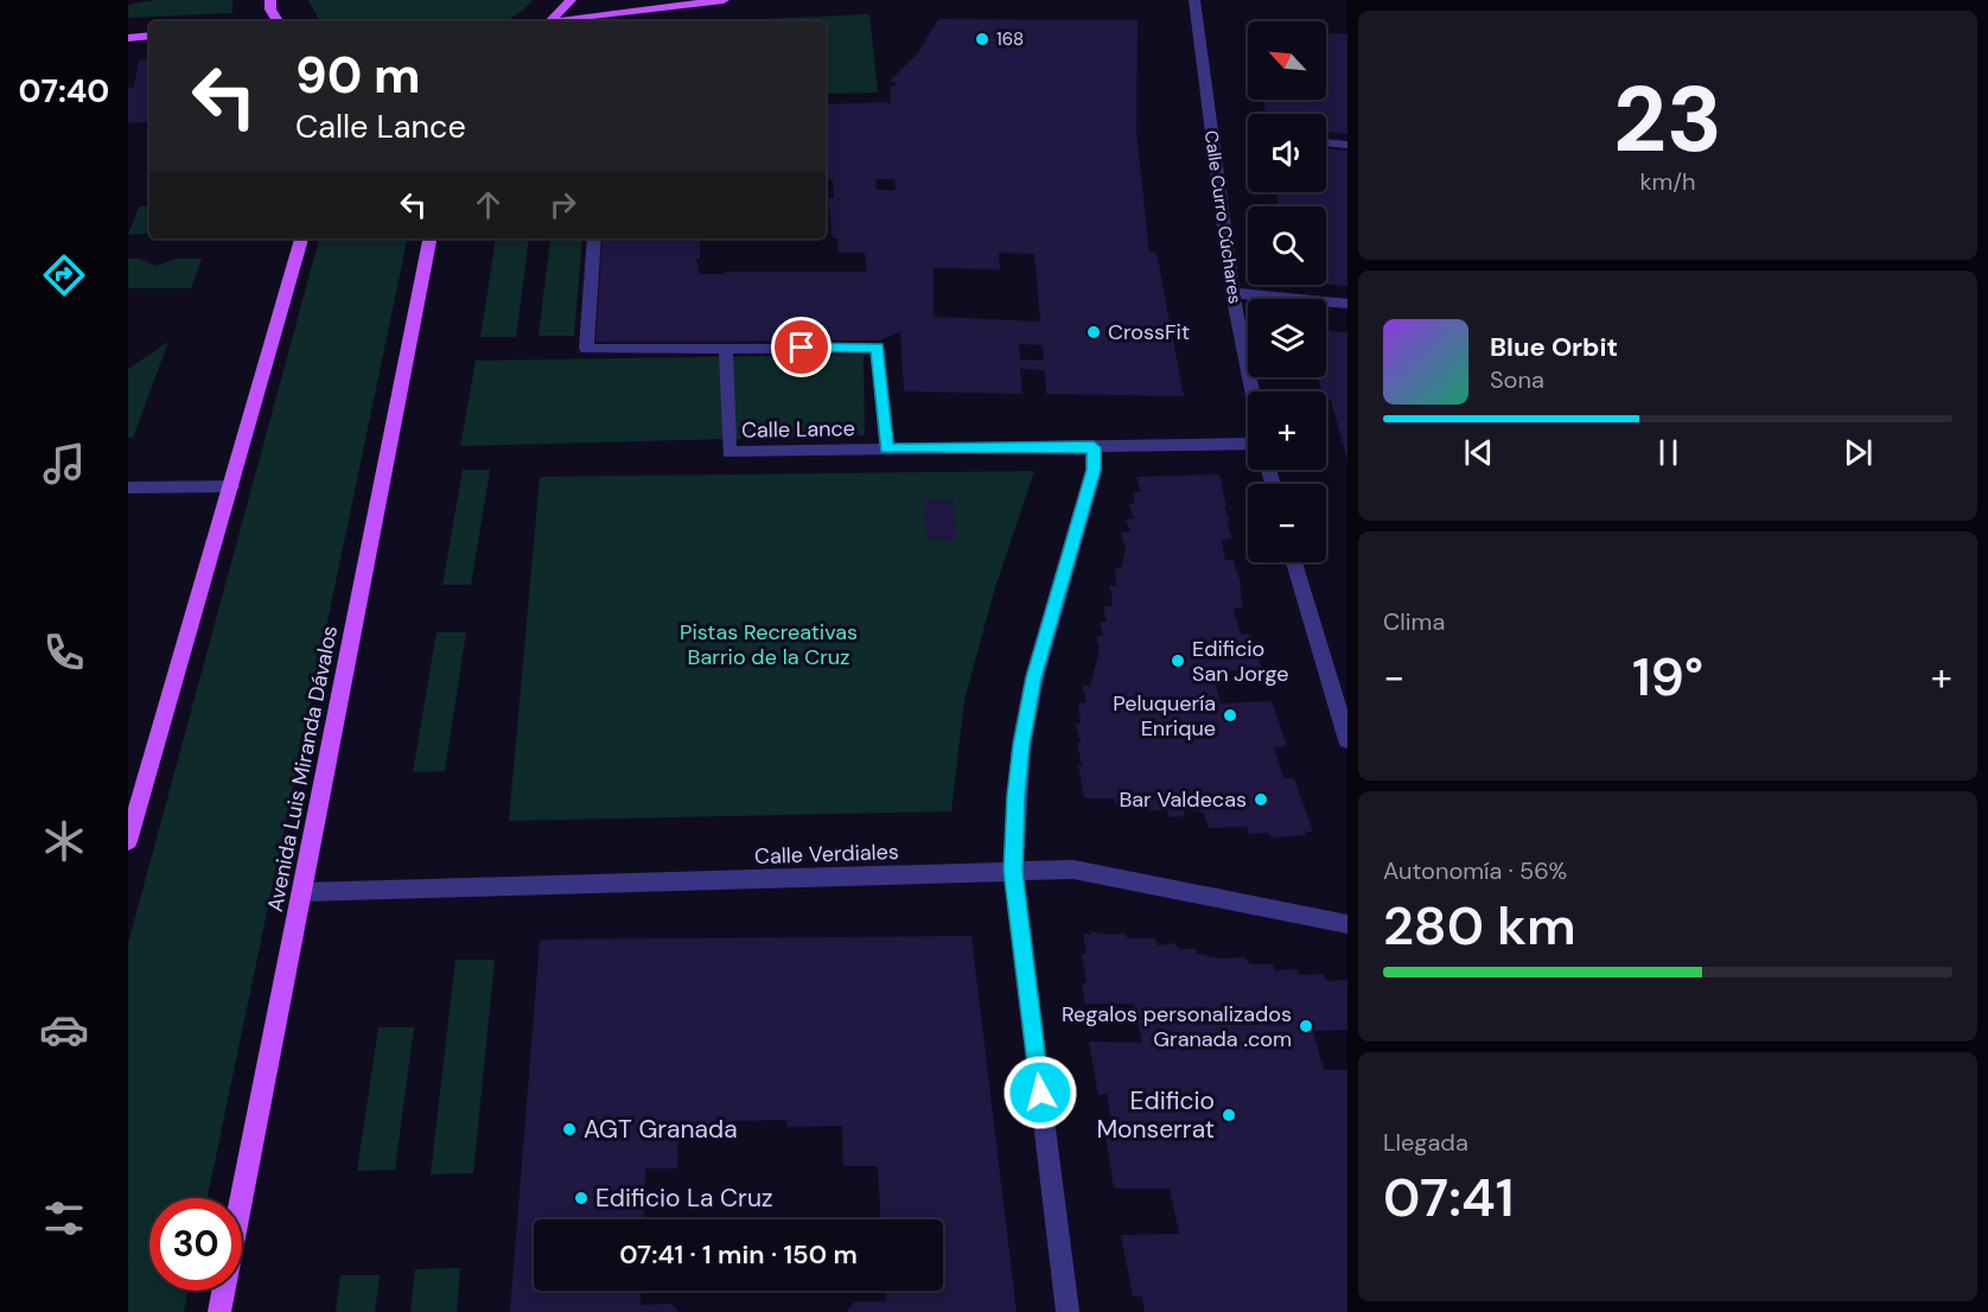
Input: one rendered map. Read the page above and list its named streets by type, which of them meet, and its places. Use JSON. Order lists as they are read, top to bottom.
{
  "streets": {
    "main road": ["Avenida Luis Miranda Dávalos"],
    "street": ["Calle Curro Cúchares", "Calle Lance", "Calle Verdiales"]
  },
  "crossings": [
    ["Avenida Luis Miranda Dávalos", "Calle Verdiales"]
  ],
  "parks": ["Pistas Recreativas Barrio de la Cruz"],
  "places": [
    "168",
    "CrossFit",
    "Edificio San Jorge",
    "Peluquería Enrique",
    "Bar Valdecas",
    "Regalos personalizados Granada .com",
    "Edificio Monserrat",
    "AGT Granada",
    "Edificio La Cruz"
  ],
  "north": "top left",
  "page": {
    "tabs": "07:40",
    "tile": [
      ["23", "km/h"],
      "Clima",
      ["Autonomía · 56%", "280 km"],
      ["Llegada", "07:41"]
    ],
    "map_buttons": ["+", "−"],
    "turn": ["90 m", "Calle Lance"],
    "song": ["Blue Orbit", "Sona"],
    "heat": ["−", "19°", "+"],
    "limit": "30",
    "trip": "07:41 · 1 min · 150 m"
  }
}
